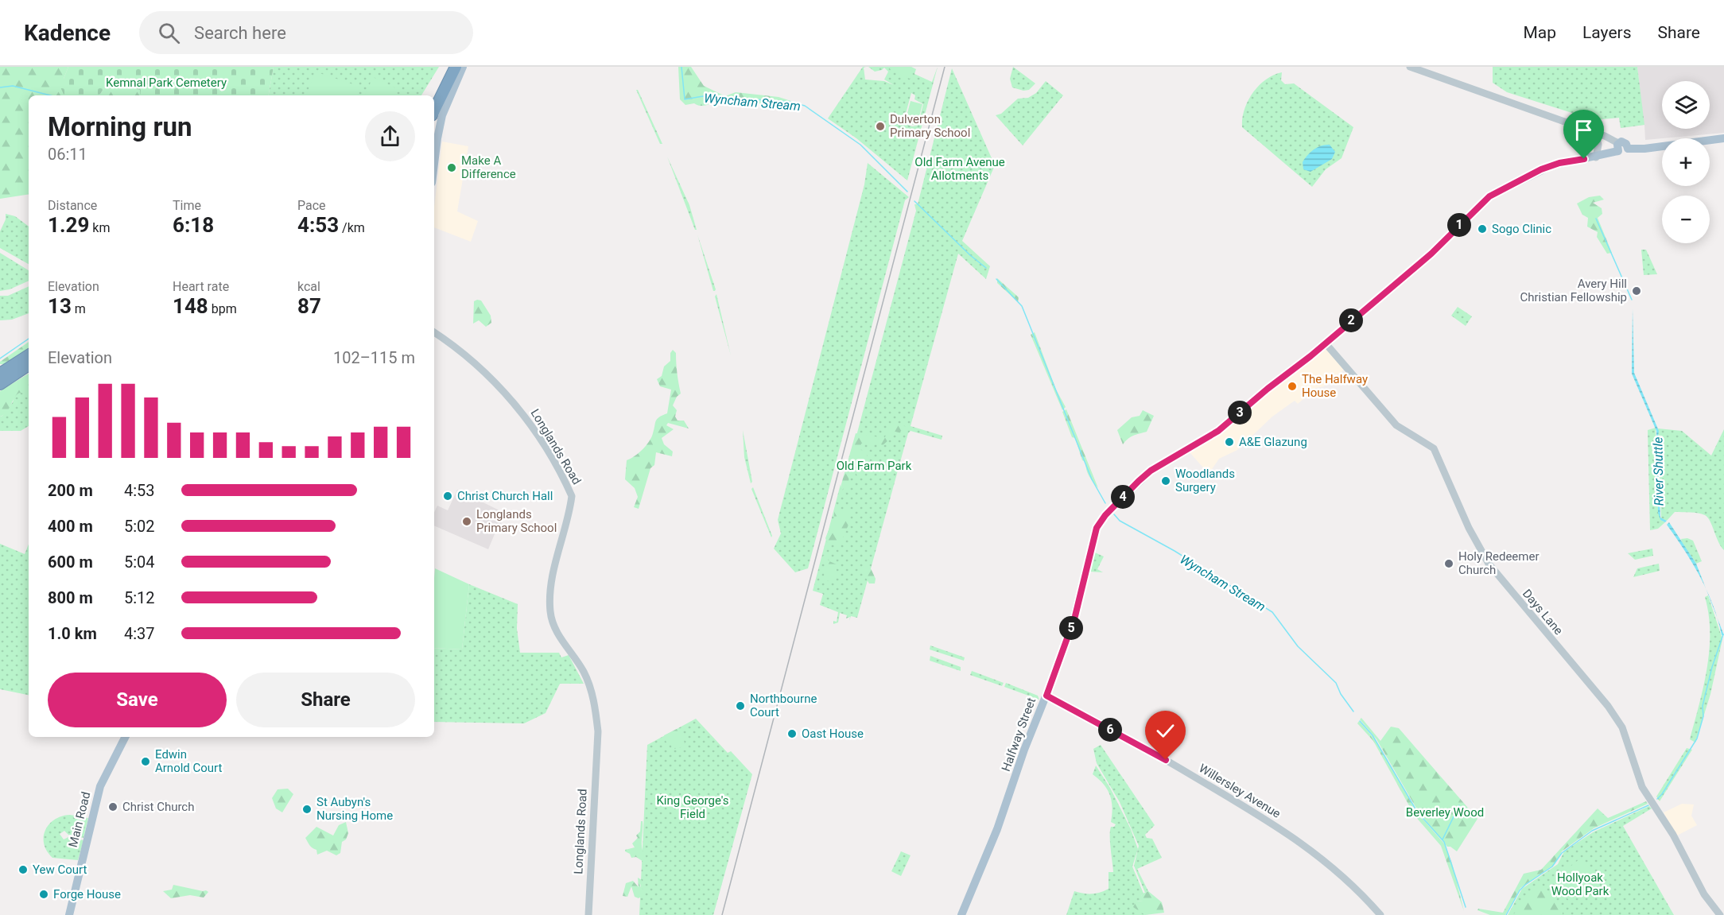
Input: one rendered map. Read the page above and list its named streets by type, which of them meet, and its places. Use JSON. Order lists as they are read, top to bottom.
{
  "streets": {
    "main road": ["Halfway Street", "Main Road"],
    "street": ["Longlands Road", "Days Lane", "Willersley Avenue"]
  },
  "crossings": [
    ["Days Lane", "Halfway Street"],
    ["Halfway Street", "Willersley Avenue"]
  ],
  "water": ["Wyncham Stream", "River Shuttle"],
  "parks": [
    "Kemnal Park Cemetery",
    "Old Farm Avenue Allotments",
    "Old Farm Park",
    "King George's Field",
    "Beverley Wood",
    "Hollyoak Wood Park"
  ],
  "places": [
    "Dulverton Primary School",
    "Make A Difference",
    "Sogo Clinic",
    "Avery Hill Christian Fellowship",
    "The Halfway House",
    "A&E Glazung",
    "Woodlands Surgery",
    "Christ Church Hall",
    "Longlands Primary School",
    "Holy Redeemer Church",
    "Northbourne Court",
    "Oast House",
    "Edwin Arnold Court",
    "Christ Church",
    "St Aubyn's Nursing Home",
    "Yew Court",
    "Forge House"
  ],
  "page": {
    "header": "Kadence",
    "search": "Search here",
    "nav": ["Map", "Layers", "Share"],
    "map_buttons": ["+", "−"],
    "heading": ["Morning run", "06:11"],
    "stats": [
      ["Distance", "1.29 km"],
      ["Time", "6:18"],
      ["Pace", "4:53 /km"],
      ["Elevation", "13 m"],
      ["Heart rate", "148 bpm"],
      ["kcal", "87"]
    ],
    "pins": [
      "1",
      "2",
      "3",
      "4",
      "5",
      "6"
    ],
    "chart": ["Elevation", "102–115 m"],
    "list": [
      {
        "name": "200 m",
        "note": "4:53"
      },
      {
        "name": "400 m",
        "note": "5:02"
      },
      {
        "name": "600 m",
        "note": "5:04"
      },
      {
        "name": "800 m",
        "note": "5:12"
      },
      {
        "name": "1.0 km",
        "note": "4:37"
      }
    ],
    "buttons": ["Save", "Share"]
  }
}
